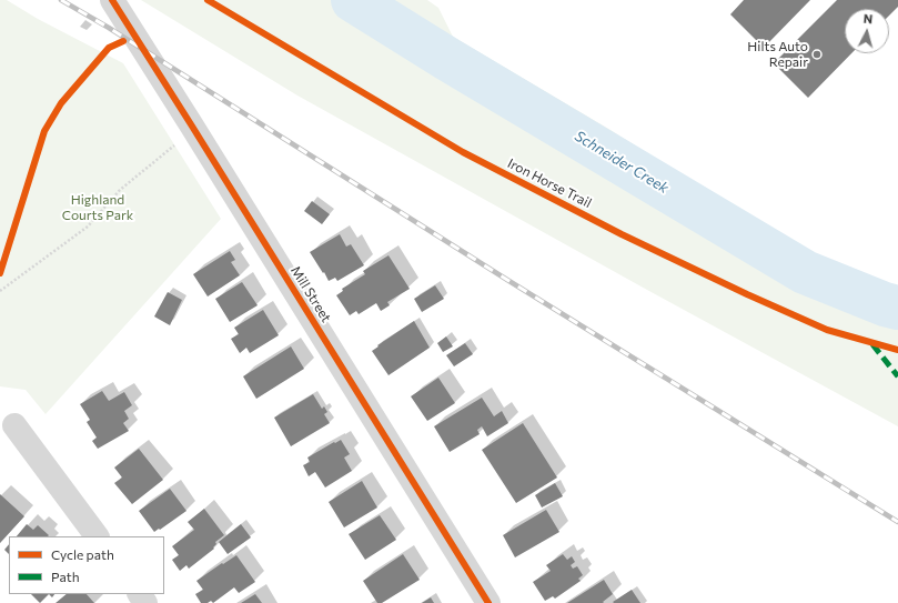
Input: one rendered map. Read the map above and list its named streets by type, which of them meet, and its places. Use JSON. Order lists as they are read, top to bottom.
{
  "streets": {
    "street": ["Mill Street"],
    "cycle path": ["Iron Horse Trail"]
  },
  "water": ["Schneider Creek"],
  "parks": ["Highland Courts Park"],
  "places": ["Hilts Auto Repair"],
  "legend": ["Cycle path", "Path"],
  "north": "top"
}
